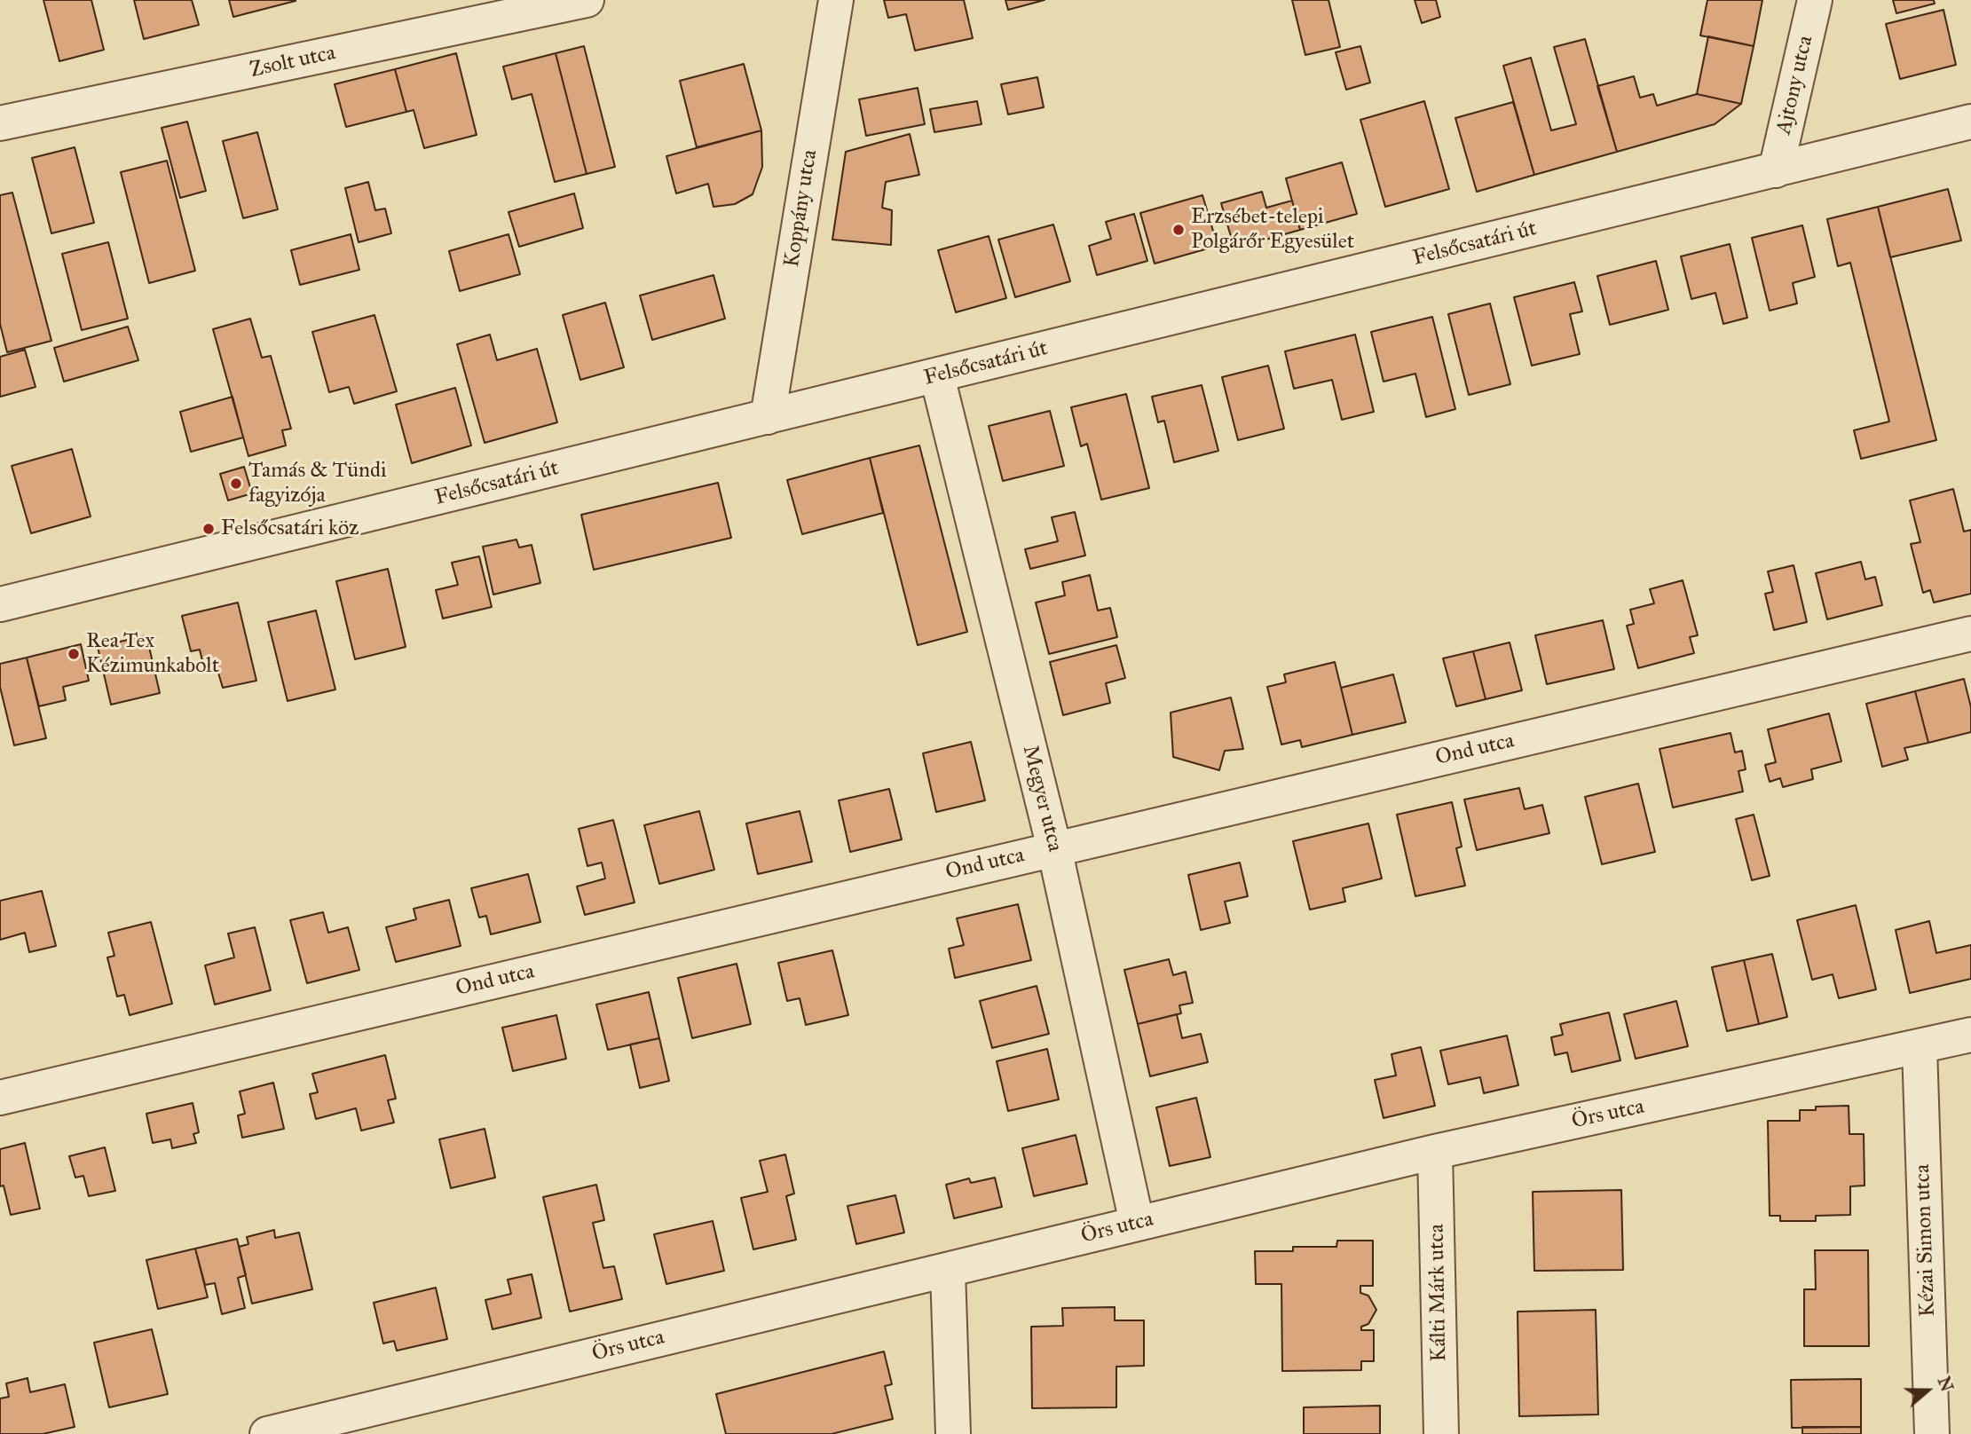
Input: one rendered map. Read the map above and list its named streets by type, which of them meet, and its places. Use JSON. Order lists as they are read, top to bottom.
{
  "streets": {
    "street": [
      "Zsolt utca",
      "Ajtony utca",
      "Koppány utca",
      "Felsőcsatári út",
      "Ond utca",
      "Megyer utca",
      "Örs utca",
      "Kézai Simon utca",
      "Kálti Márk utca"
    ]
  },
  "crossings": [
    ["Ajtony utca", "Felsőcsatári út"],
    ["Koppány utca", "Felsőcsatári út"],
    ["Felsőcsatári út", "Megyer utca"],
    ["Ond utca", "Megyer utca"],
    ["Megyer utca", "Örs utca"],
    ["Örs utca", "Kézai Simon utca"],
    ["Örs utca", "Kálti Márk utca"]
  ],
  "places": [
    "Erzsébet-telepi Polgárőr Egyesület",
    "Tamás & Tündi fagyizója",
    "Felsőcsatári köz",
    "Rea Tex Kézimunkabolt"
  ],
  "north": "right"
}
